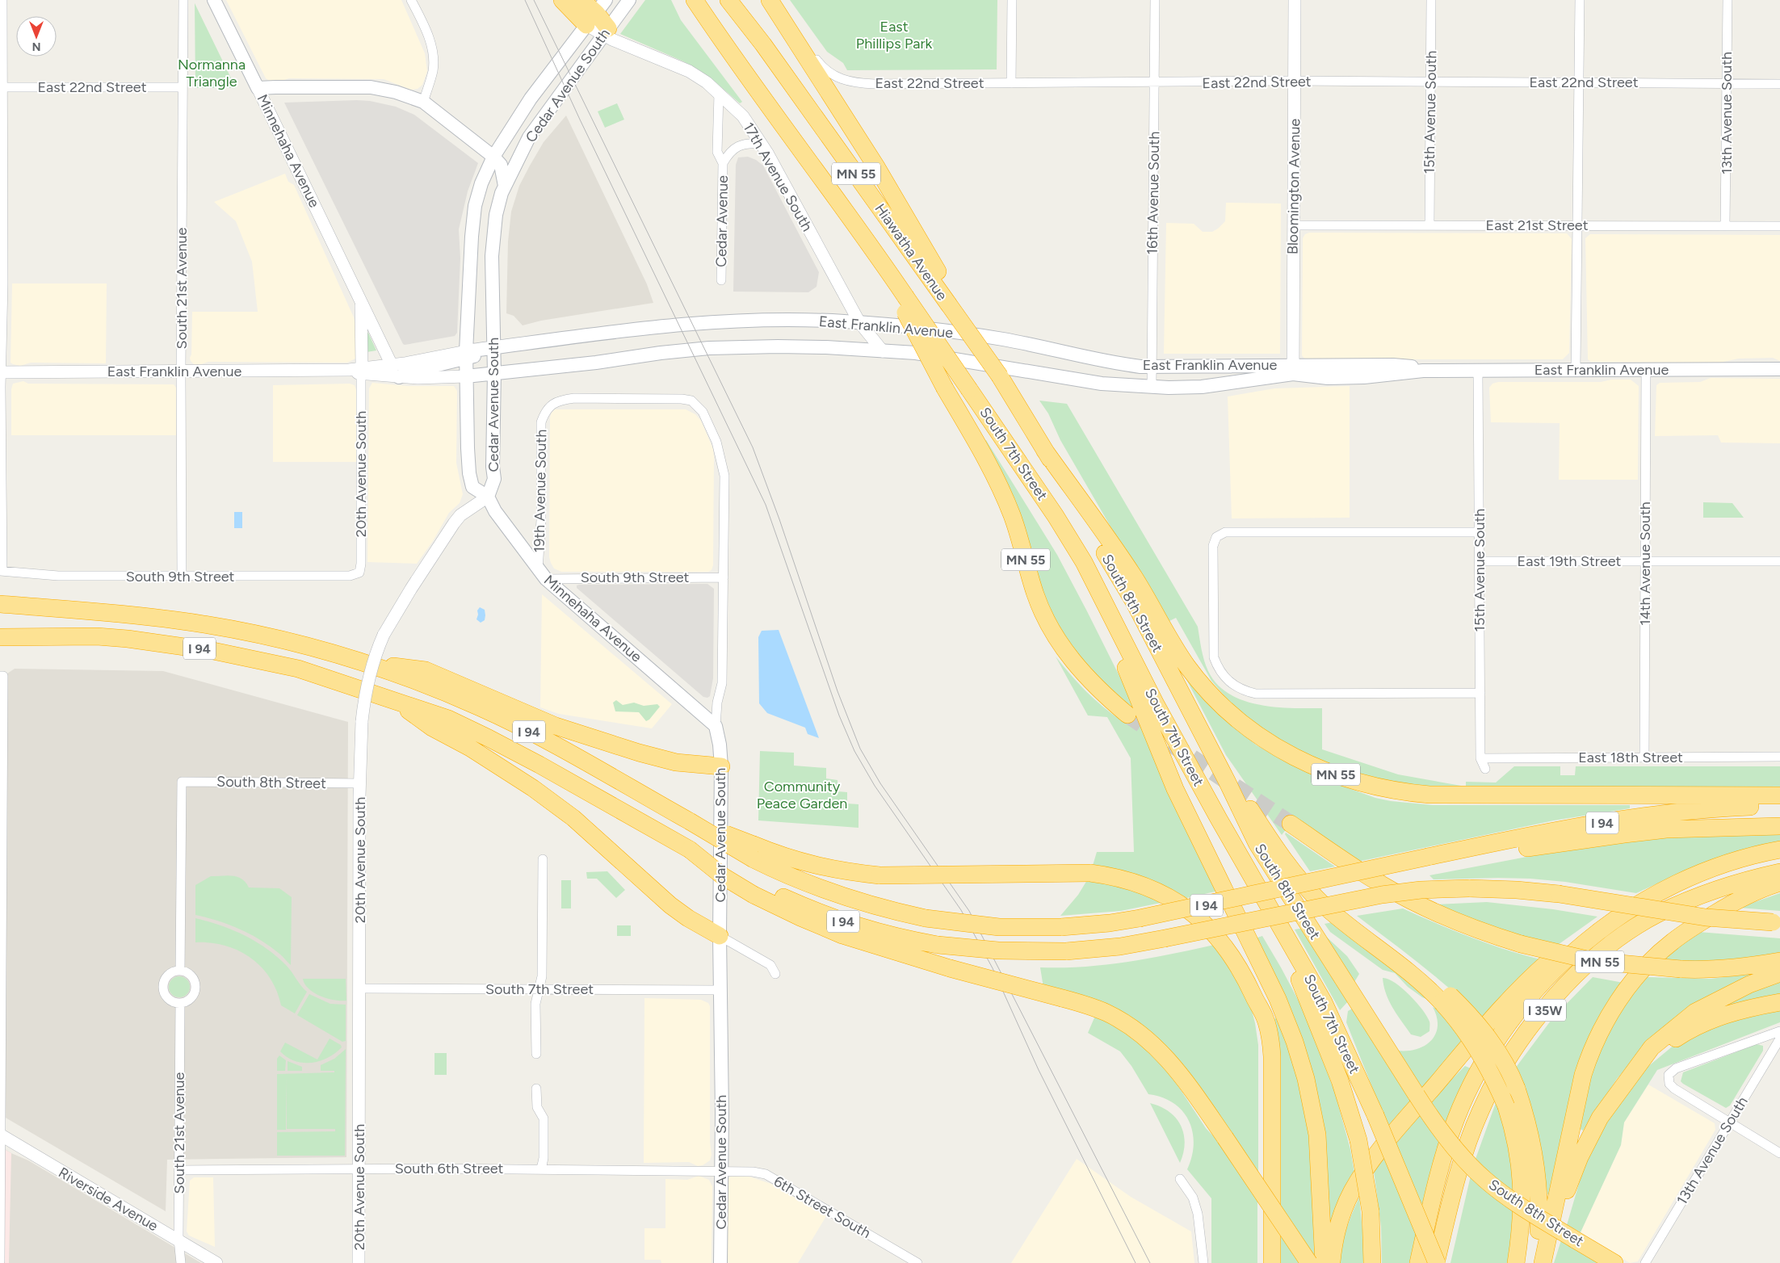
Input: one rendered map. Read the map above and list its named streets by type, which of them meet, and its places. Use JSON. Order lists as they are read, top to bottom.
{
  "streets": {
    "highway": [
      "MN 55",
      "Hiawatha Avenue",
      "South 7th Street",
      "South 8th Street",
      "I 94",
      "I 35W"
    ],
    "main road": ["Cedar Avenue South", "Minnehaha Avenue", "East Franklin Avenue"],
    "street": [
      "East 22nd Street",
      "15th Avenue South",
      "13th Avenue South",
      "17th Avenue South",
      "Bloomington Avenue",
      "16th Avenue South",
      "Cedar Avenue",
      "East 21st Street",
      "South 21st Avenue",
      "20th Avenue South",
      "19th Avenue South",
      "East 19th Street",
      "14th Avenue South",
      "South 9th Street",
      "East 18th Street",
      "South 6th Street",
      "Riverside Avenue",
      "6th Street South"
    ]
  },
  "crossings": [
    ["East 22nd Street", "15th Avenue South"],
    ["East 22nd Street", "13th Avenue South"],
    ["East 22nd Street", "Bloomington Avenue"],
    ["East 22nd Street", "16th Avenue South"],
    ["East 22nd Street", "South 21st Avenue"],
    ["Cedar Avenue South", "Minnehaha Avenue"],
    ["Cedar Avenue South", "17th Avenue South"],
    ["Cedar Avenue South", "East Franklin Avenue"],
    ["Cedar Avenue South", "South 7th Street"],
    ["Cedar Avenue South", "20th Avenue South"],
    ["Cedar Avenue South", "19th Avenue South"],
    ["Cedar Avenue South", "South 9th Street"],
    ["Cedar Avenue South", "South 6th Street"],
    ["Cedar Avenue South", "6th Street South"],
    ["15th Avenue South", "East 21st Street"],
    ["15th Avenue South", "East Franklin Avenue"],
    ["15th Avenue South", "East 19th Street"],
    ["15th Avenue South", "East 18th Street"],
    ["13th Avenue South", "East 21st Street"],
    ["Minnehaha Avenue", "East Franklin Avenue"],
    ["Minnehaha Avenue", "20th Avenue South"],
    ["Minnehaha Avenue", "19th Avenue South"],
    ["Minnehaha Avenue", "South 9th Street"],
    ["MN 55", "Hiawatha Avenue"],
    ["MN 55", "South 7th Street"],
    ["MN 55", "South 8th Street"],
    ["17th Avenue South", "Cedar Avenue"],
    ["17th Avenue South", "East Franklin Avenue"],
    ["Bloomington Avenue", "East 21st Street"],
    ["Bloomington Avenue", "East Franklin Avenue"],
    ["16th Avenue South", "East Franklin Avenue"],
    ["Hiawatha Avenue", "South 7th Street"],
    ["Hiawatha Avenue", "South 8th Street"],
    ["South 21st Avenue", "East Franklin Avenue"],
    ["South 21st Avenue", "South 9th Street"],
    ["South 21st Avenue", "South 8th Street"],
    ["South 21st Avenue", "South 6th Street"],
    ["South 21st Avenue", "Riverside Avenue"],
    ["East Franklin Avenue", "20th Avenue South"],
    ["East Franklin Avenue", "14th Avenue South"],
    ["South 7th Street", "20th Avenue South"],
    ["South 7th Street", "I 35W"],
    ["20th Avenue South", "South 9th Street"],
    ["20th Avenue South", "South 8th Street"],
    ["20th Avenue South", "South 6th Street"],
    ["19th Avenue South", "South 9th Street"],
    ["East 19th Street", "14th Avenue South"],
    ["14th Avenue South", "East 18th Street"],
    ["South 6th Street", "6th Street South"]
  ],
  "parks": ["East Phillips Park", "Normanna Triangle", "Community Peace Garden"],
  "north": "bottom"
}
